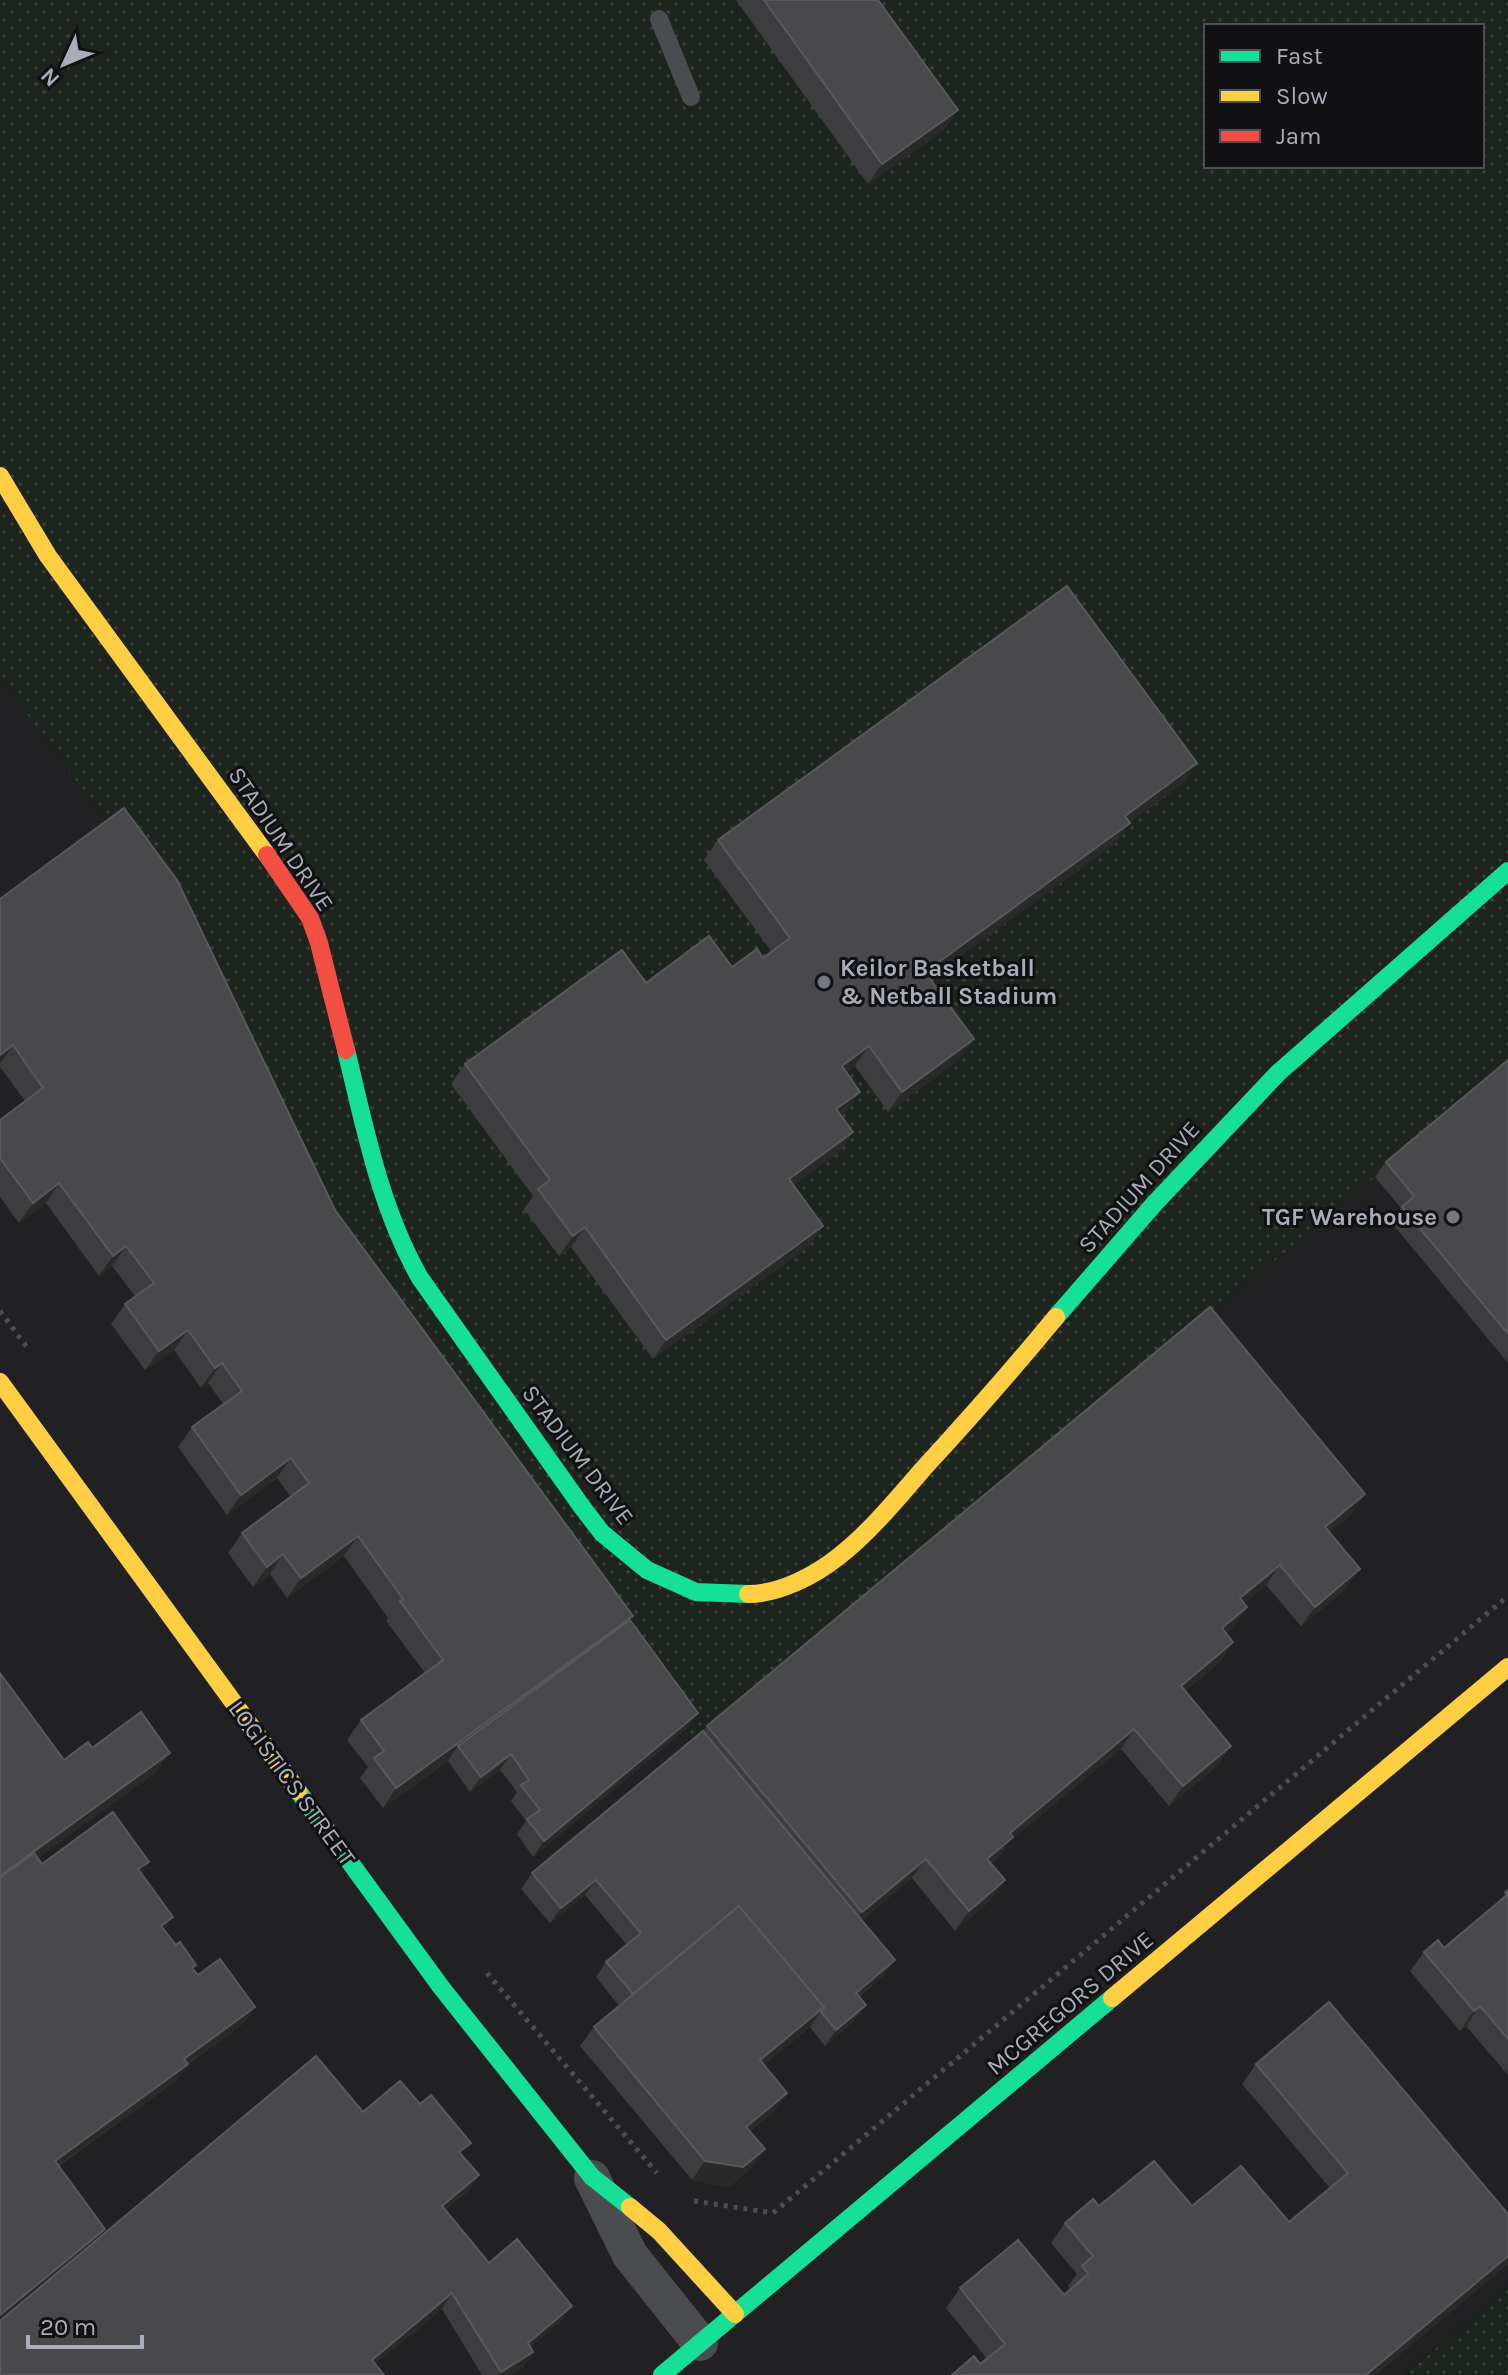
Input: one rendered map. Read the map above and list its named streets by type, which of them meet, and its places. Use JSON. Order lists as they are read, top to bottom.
{
  "streets": {
    "street": ["STADIUM DRIVE", "LOGISTICS STREET", "MCGREGORS DRIVE"]
  },
  "crossings": [
    ["LOGISTICS STREET", "MCGREGORS DRIVE"]
  ],
  "places": ["Keilor Basketball & Netball Stadium", "TGF Warehouse"],
  "legend": ["Fast", "Slow", "Jam"],
  "scale_bar": "20 m",
  "north": "bottom left"
}
